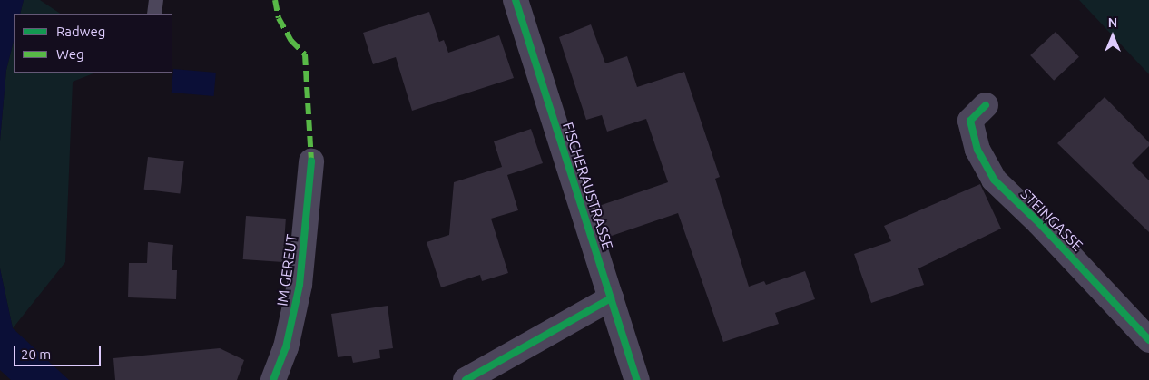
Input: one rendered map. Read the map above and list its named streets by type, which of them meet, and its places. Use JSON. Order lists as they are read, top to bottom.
{
  "streets": {
    "street": ["FISCHERAUSTRASSE", "STEINGASSE", "IM GEREUT"]
  },
  "legend": ["Radweg", "Weg"],
  "scale_bar": "20 m",
  "north": "top"
}
